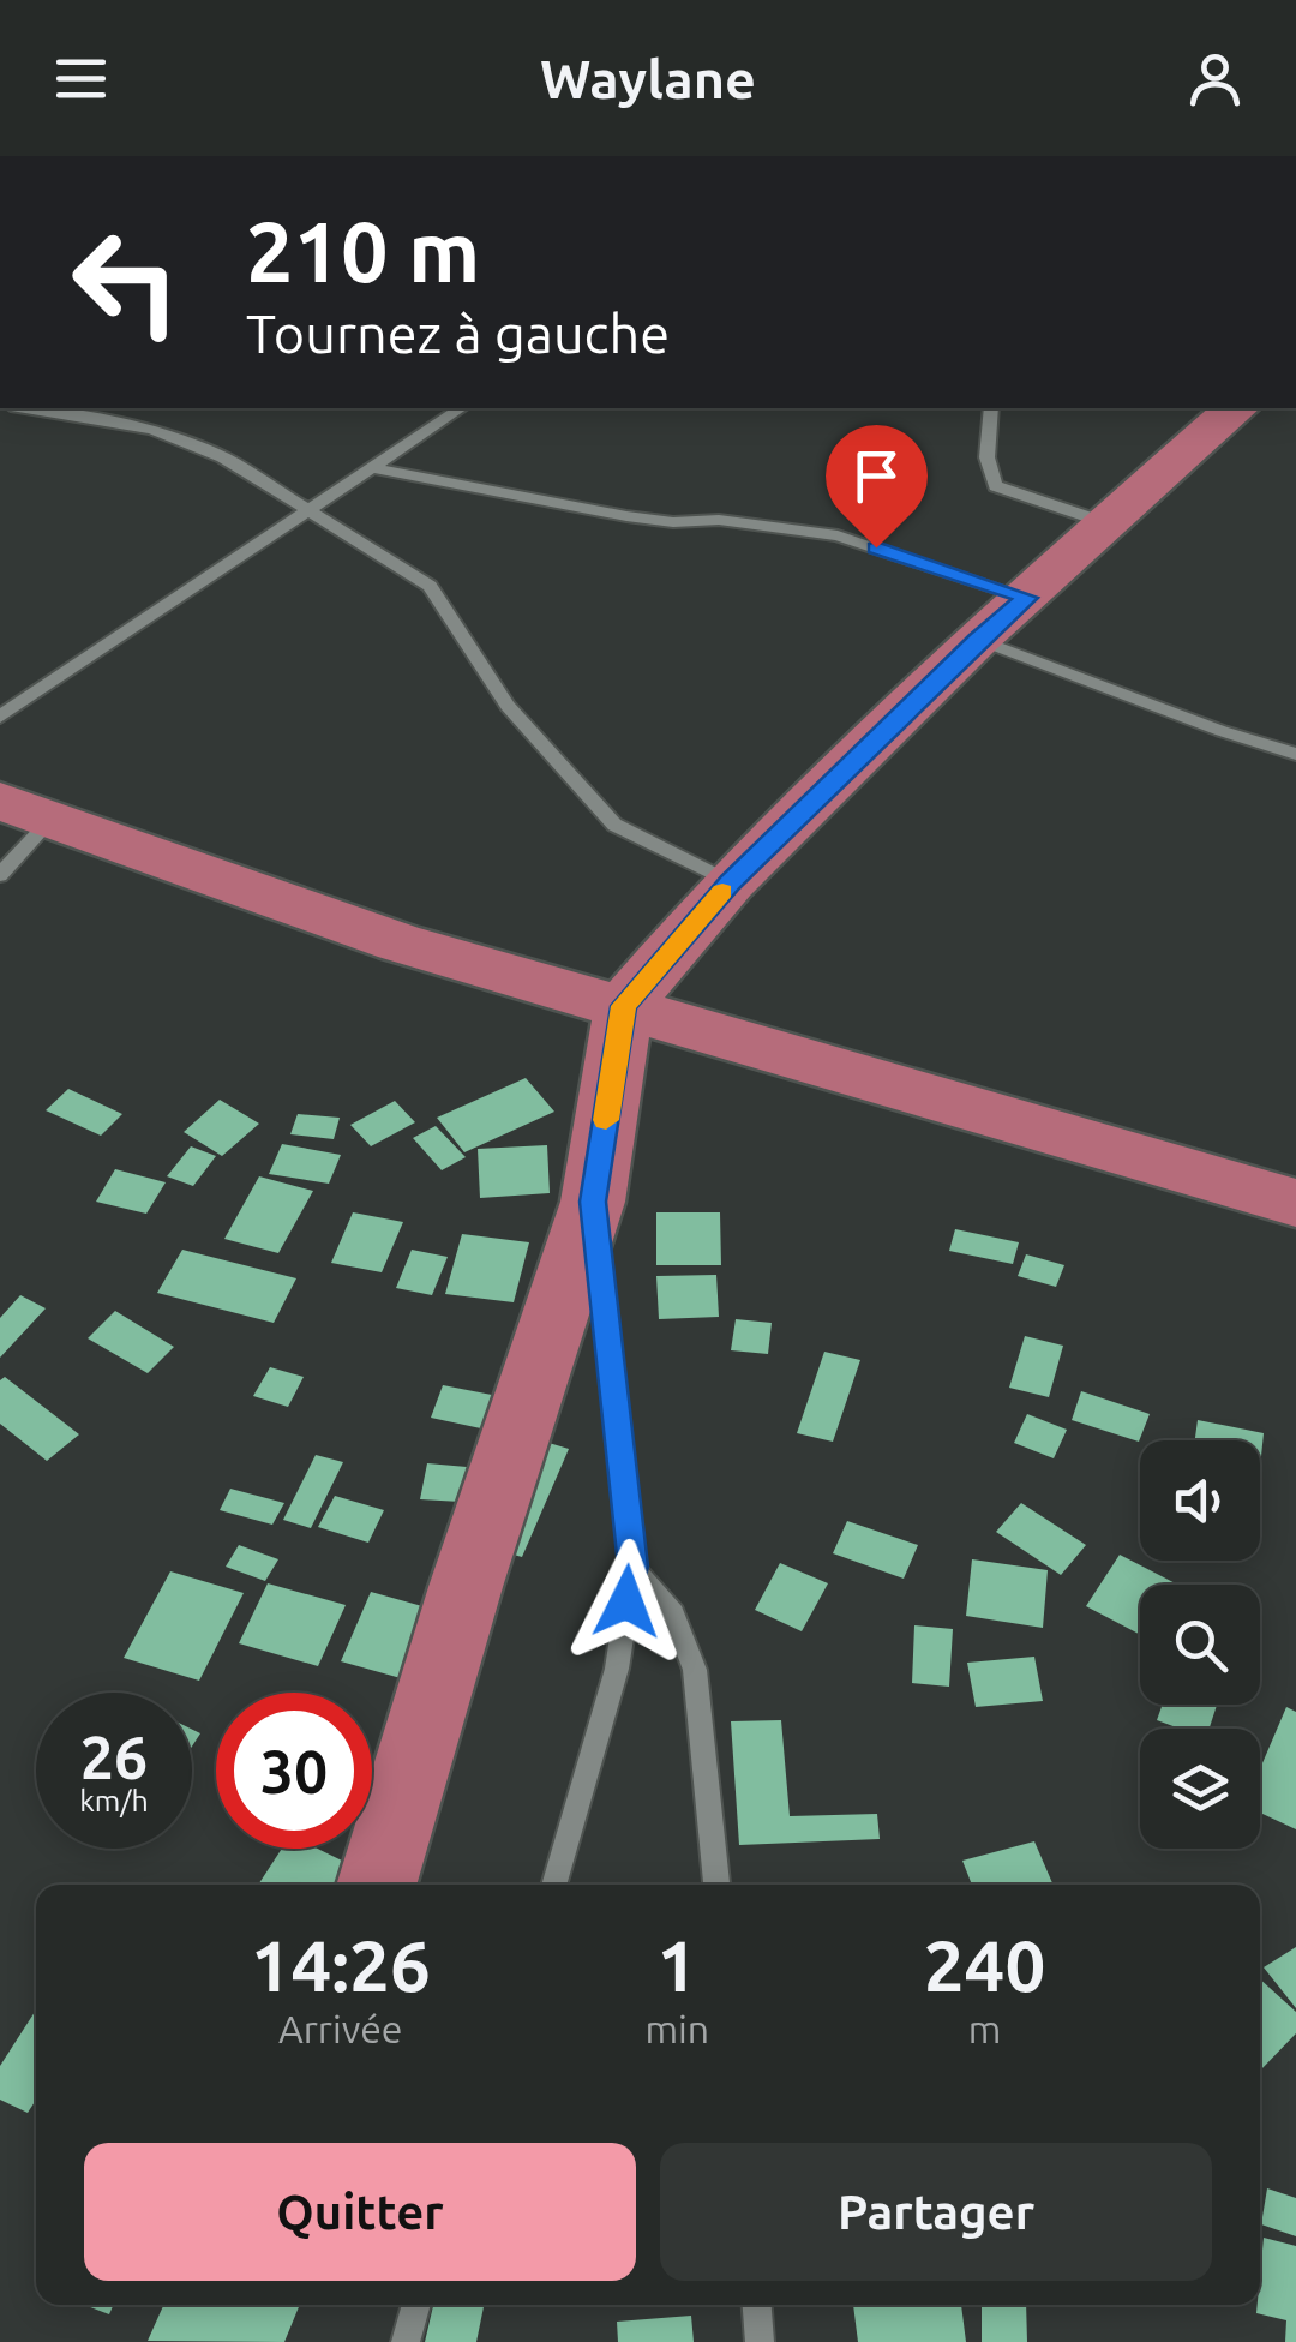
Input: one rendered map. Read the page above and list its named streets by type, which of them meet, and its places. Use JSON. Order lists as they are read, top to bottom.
{
  "page": {
    "header": "Waylane",
    "turn": ["210 m", "Tournez à gauche"],
    "speed": "26 km/h",
    "limit": "30",
    "eta": [
      "14:26",
      "Arrivée",
      "1",
      "min",
      "240",
      "m"
    ],
    "buttons": ["Quitter", "Partager"]
  }
}
